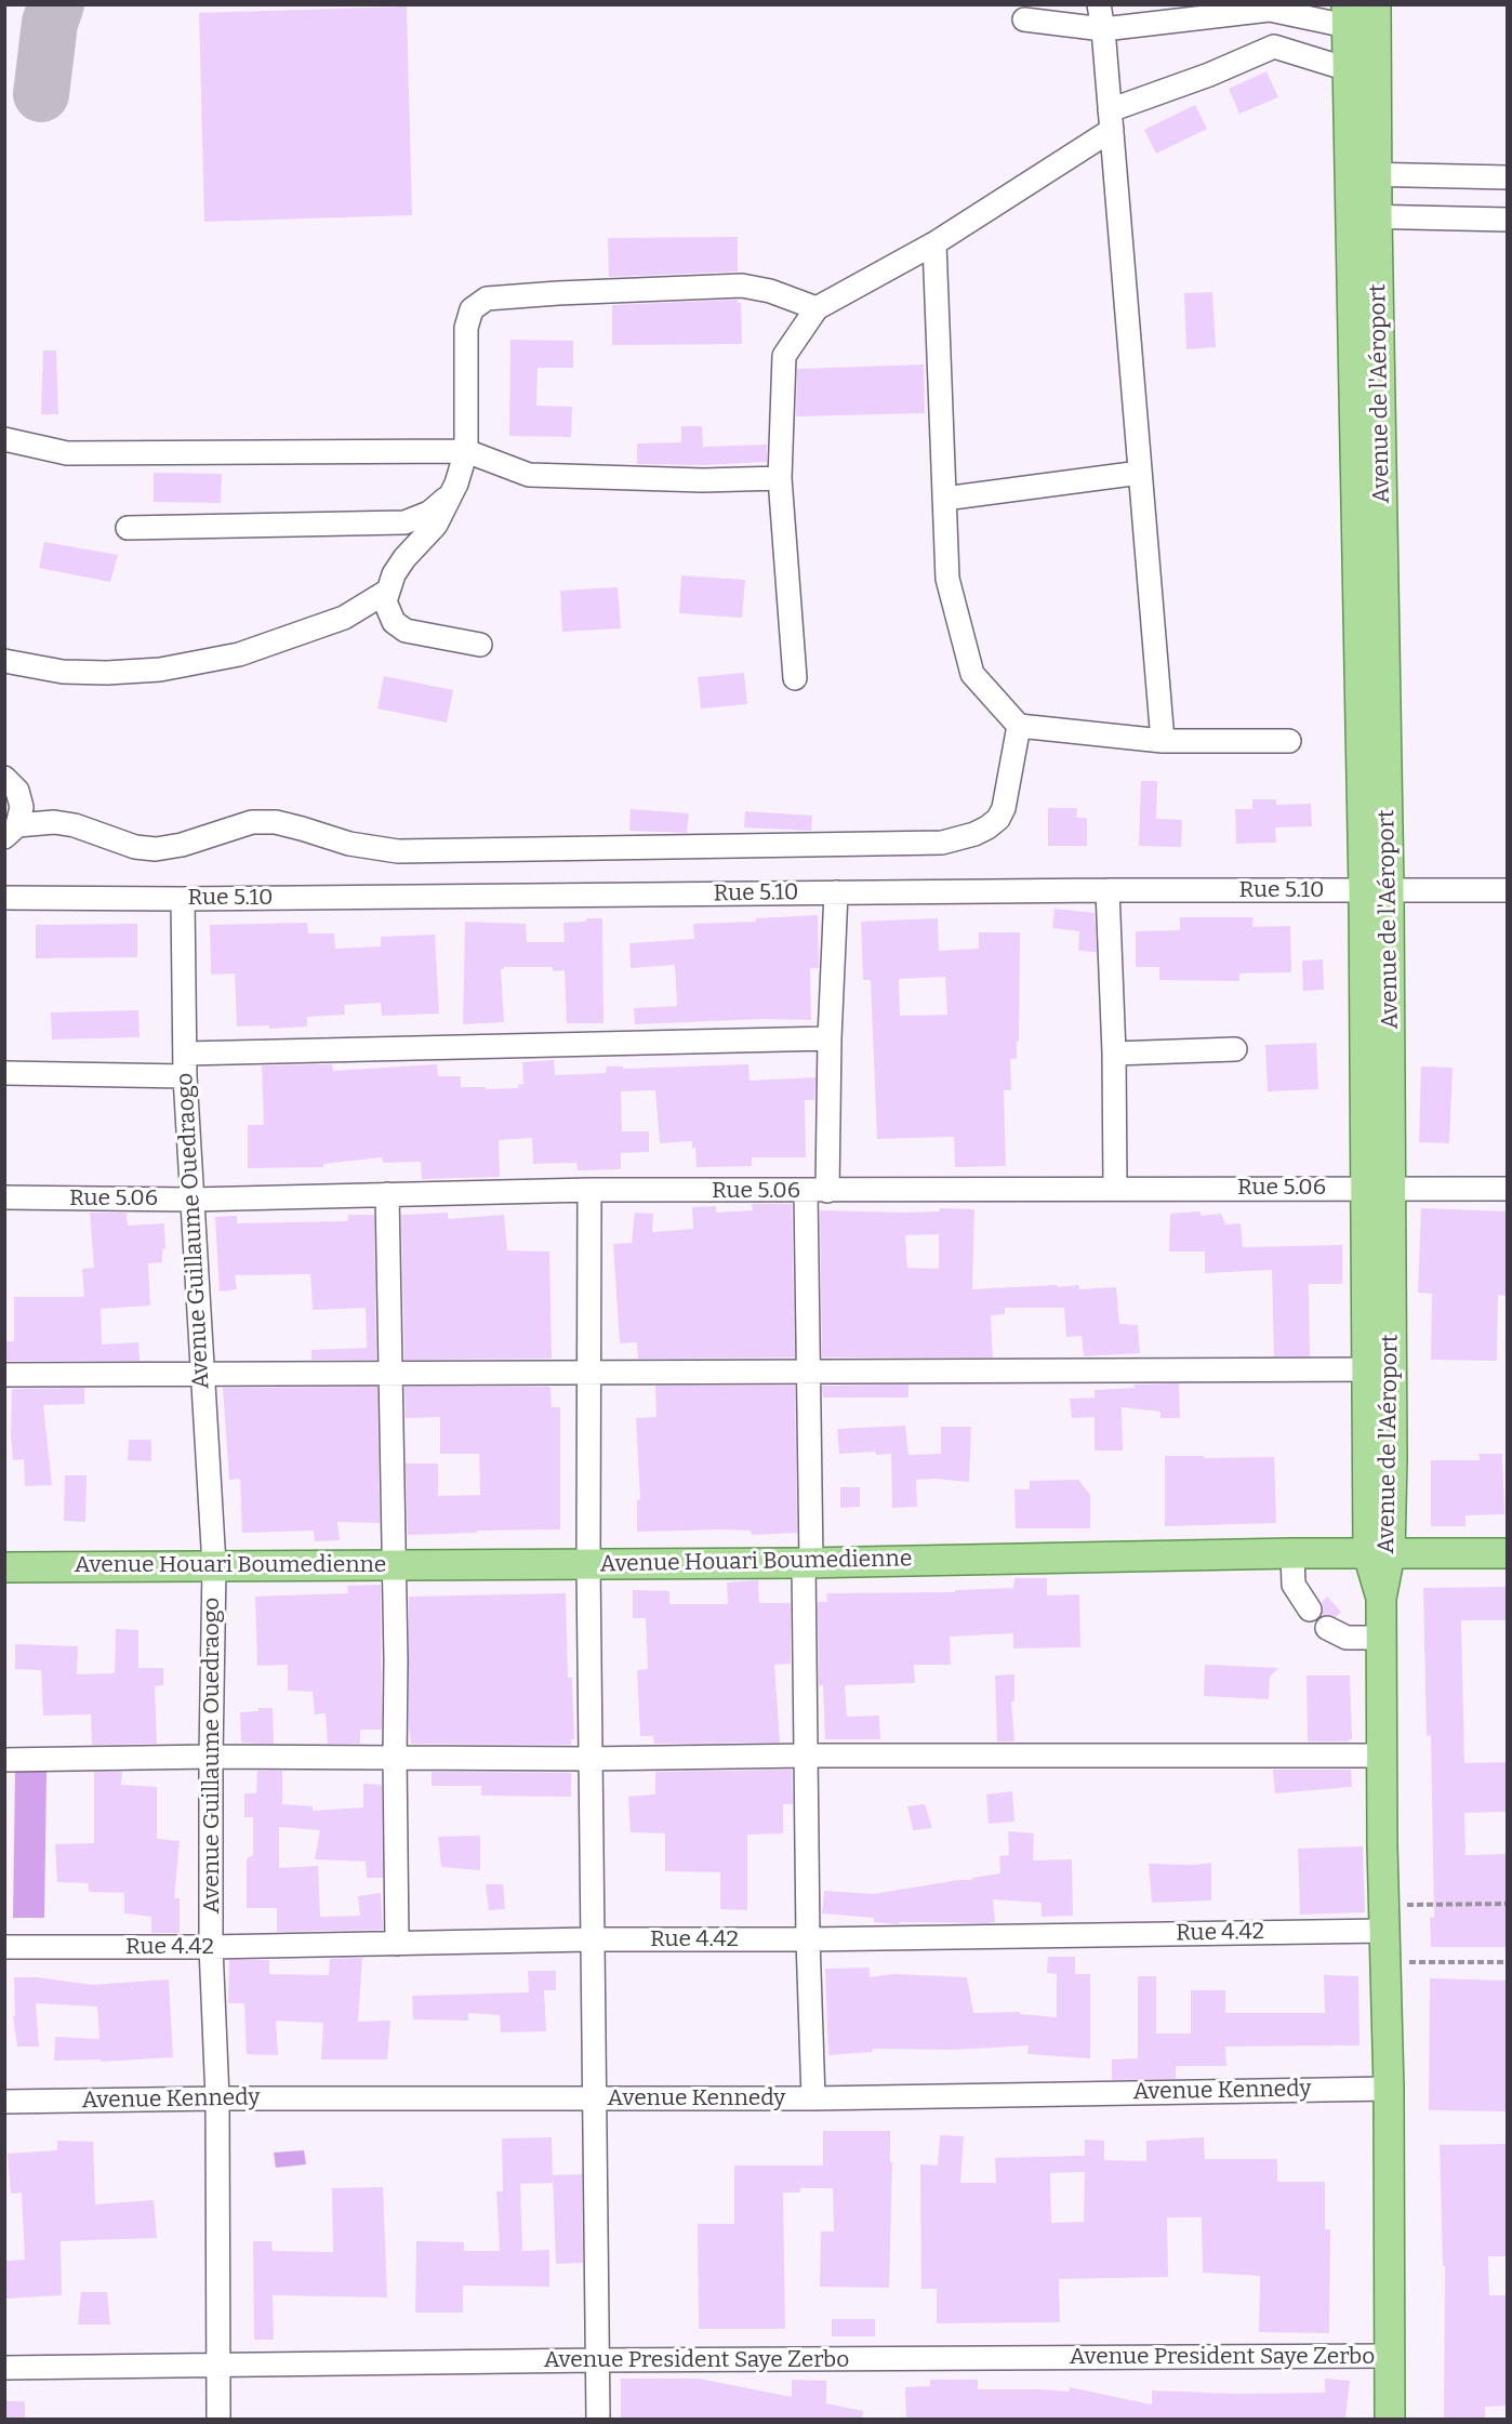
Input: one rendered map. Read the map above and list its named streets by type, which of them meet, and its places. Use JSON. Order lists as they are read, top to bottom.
{
  "streets": {
    "main road": ["Avenue de l'Aéroport", "Avenue Houari Boumedienne"],
    "street": [
      "Rue 5.10",
      "Rue 5.06",
      "Avenue Guillaume Ouedraogo",
      "Rue 4.42",
      "Avenue Kennedy",
      "Avenue President Saye Zerbo"
    ]
  },
  "crossings": [
    ["Avenue de l'Aéroport", "Rue 5.10"],
    ["Avenue de l'Aéroport", "Rue 5.06"],
    ["Avenue de l'Aéroport", "Avenue Houari Boumedienne"],
    ["Avenue de l'Aéroport", "Rue 4.42"],
    ["Avenue de l'Aéroport", "Avenue Kennedy"],
    ["Avenue de l'Aéroport", "Avenue President Saye Zerbo"],
    ["Rue 5.10", "Avenue Guillaume Ouedraogo"],
    ["Rue 5.06", "Avenue Guillaume Ouedraogo"],
    ["Avenue Guillaume Ouedraogo", "Avenue Houari Boumedienne"],
    ["Avenue Guillaume Ouedraogo", "Rue 4.42"],
    ["Avenue Guillaume Ouedraogo", "Avenue Kennedy"],
    ["Avenue Guillaume Ouedraogo", "Avenue President Saye Zerbo"]
  ]
}
